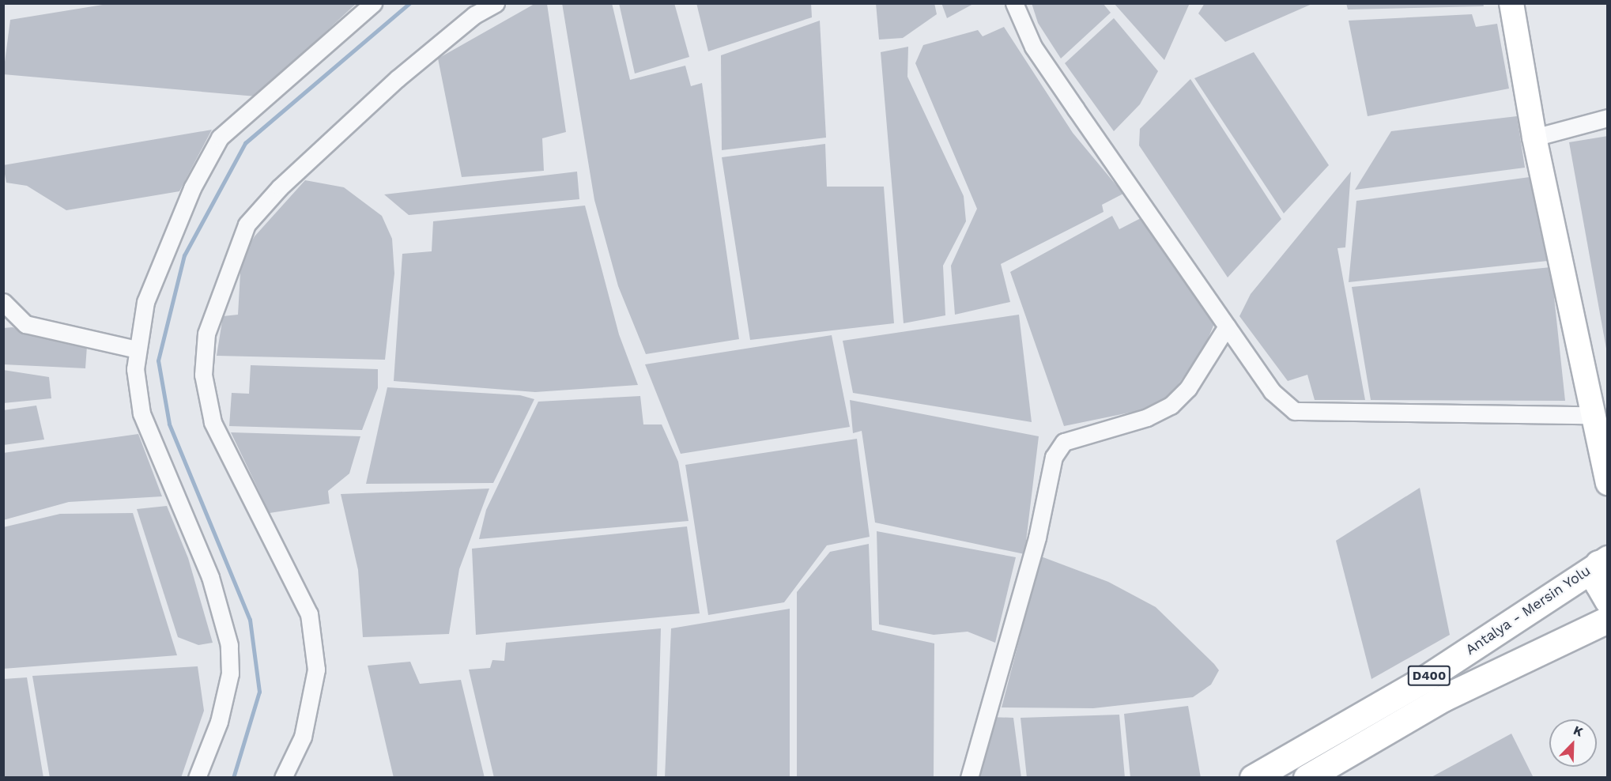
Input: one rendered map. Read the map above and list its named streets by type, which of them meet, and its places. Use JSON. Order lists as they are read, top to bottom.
{
  "streets": {
    "highway": ["Antalya - Mersin Yolu", "D400"]
  },
  "north": "top right"
}
